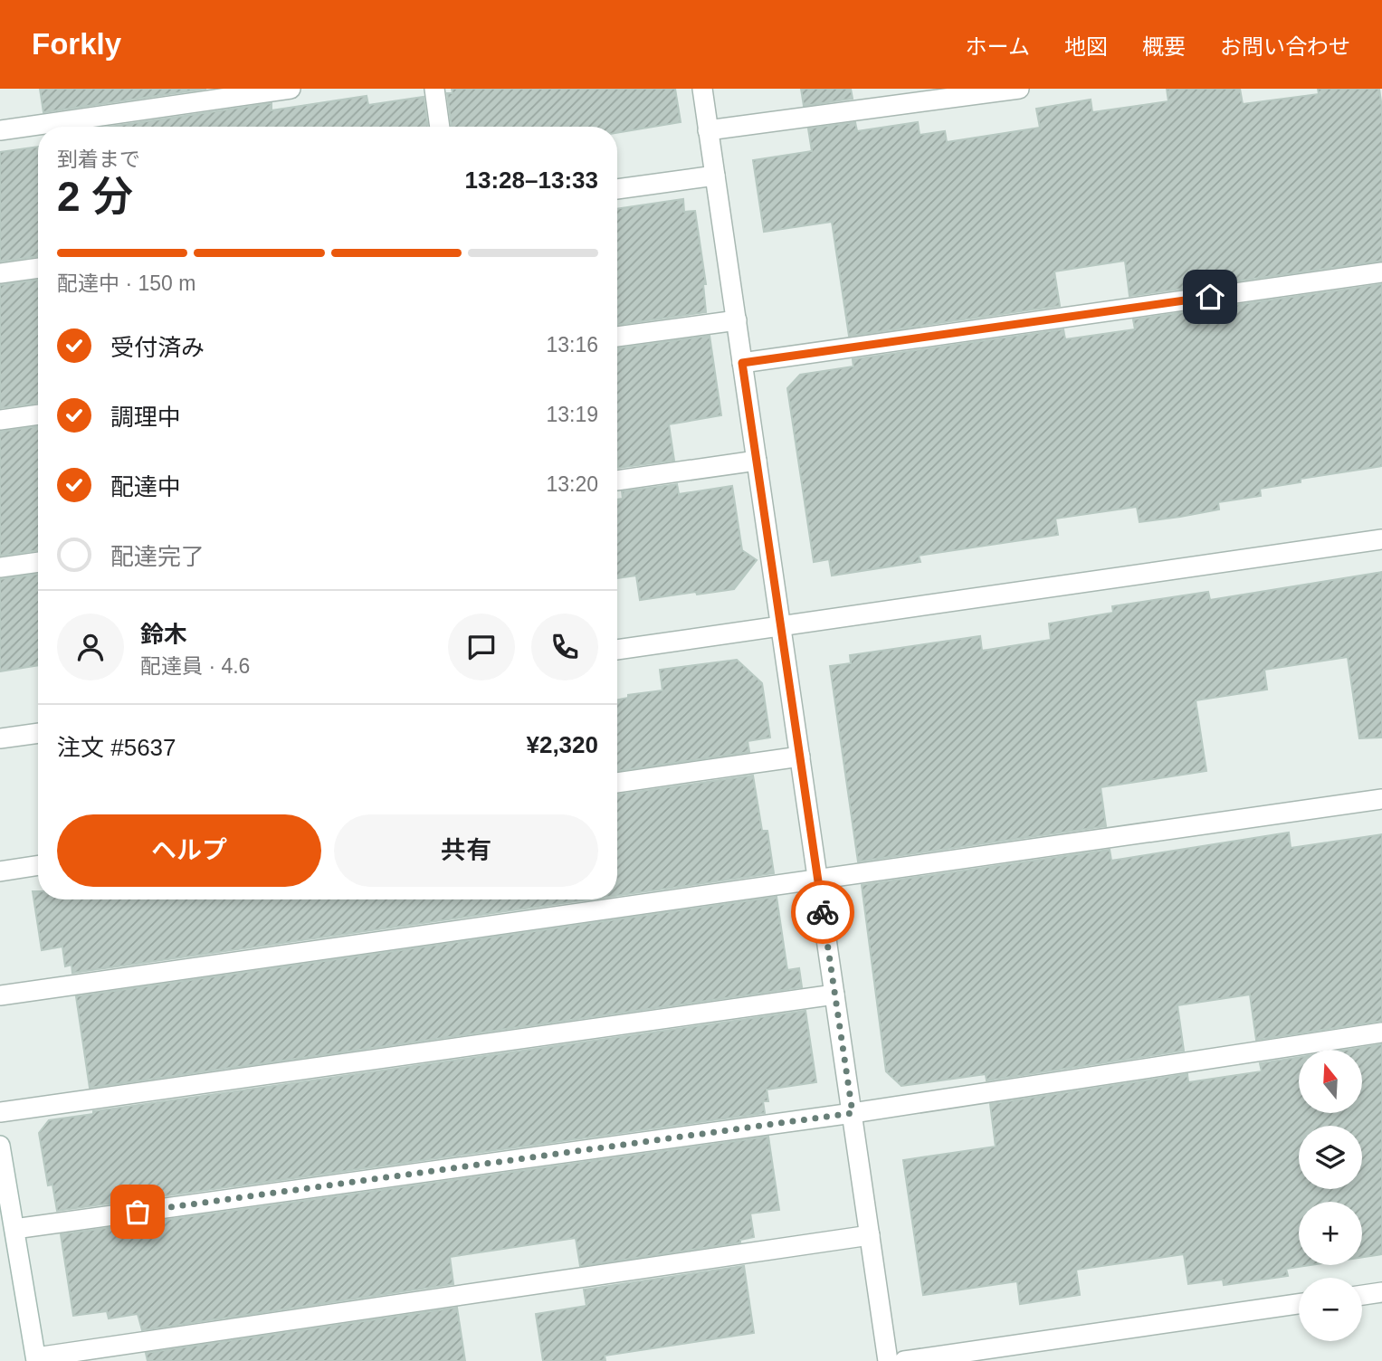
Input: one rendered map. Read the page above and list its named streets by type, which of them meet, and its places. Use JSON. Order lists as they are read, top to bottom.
{
  "north": "top",
  "page": {
    "header": "Forkly",
    "nav": [
      "ホーム",
      "地図",
      "概要",
      "お問い合わせ"
    ],
    "heading": ["2 分", "到着まで", "13:28–13:33"],
    "panel": [
      "鈴木",
      "配達員 · 4.6",
      "注文 #5637",
      "¥2,320"
    ],
    "bar": "配達中 · 150 m",
    "list": [
      ["受付済み", "13:16"],
      ["調理中", "13:19"],
      ["配達中", "13:20"],
      "配達完了"
    ],
    "buttons": ["ヘルプ", "共有"],
    "map_buttons": ["+", "−"]
  }
}
